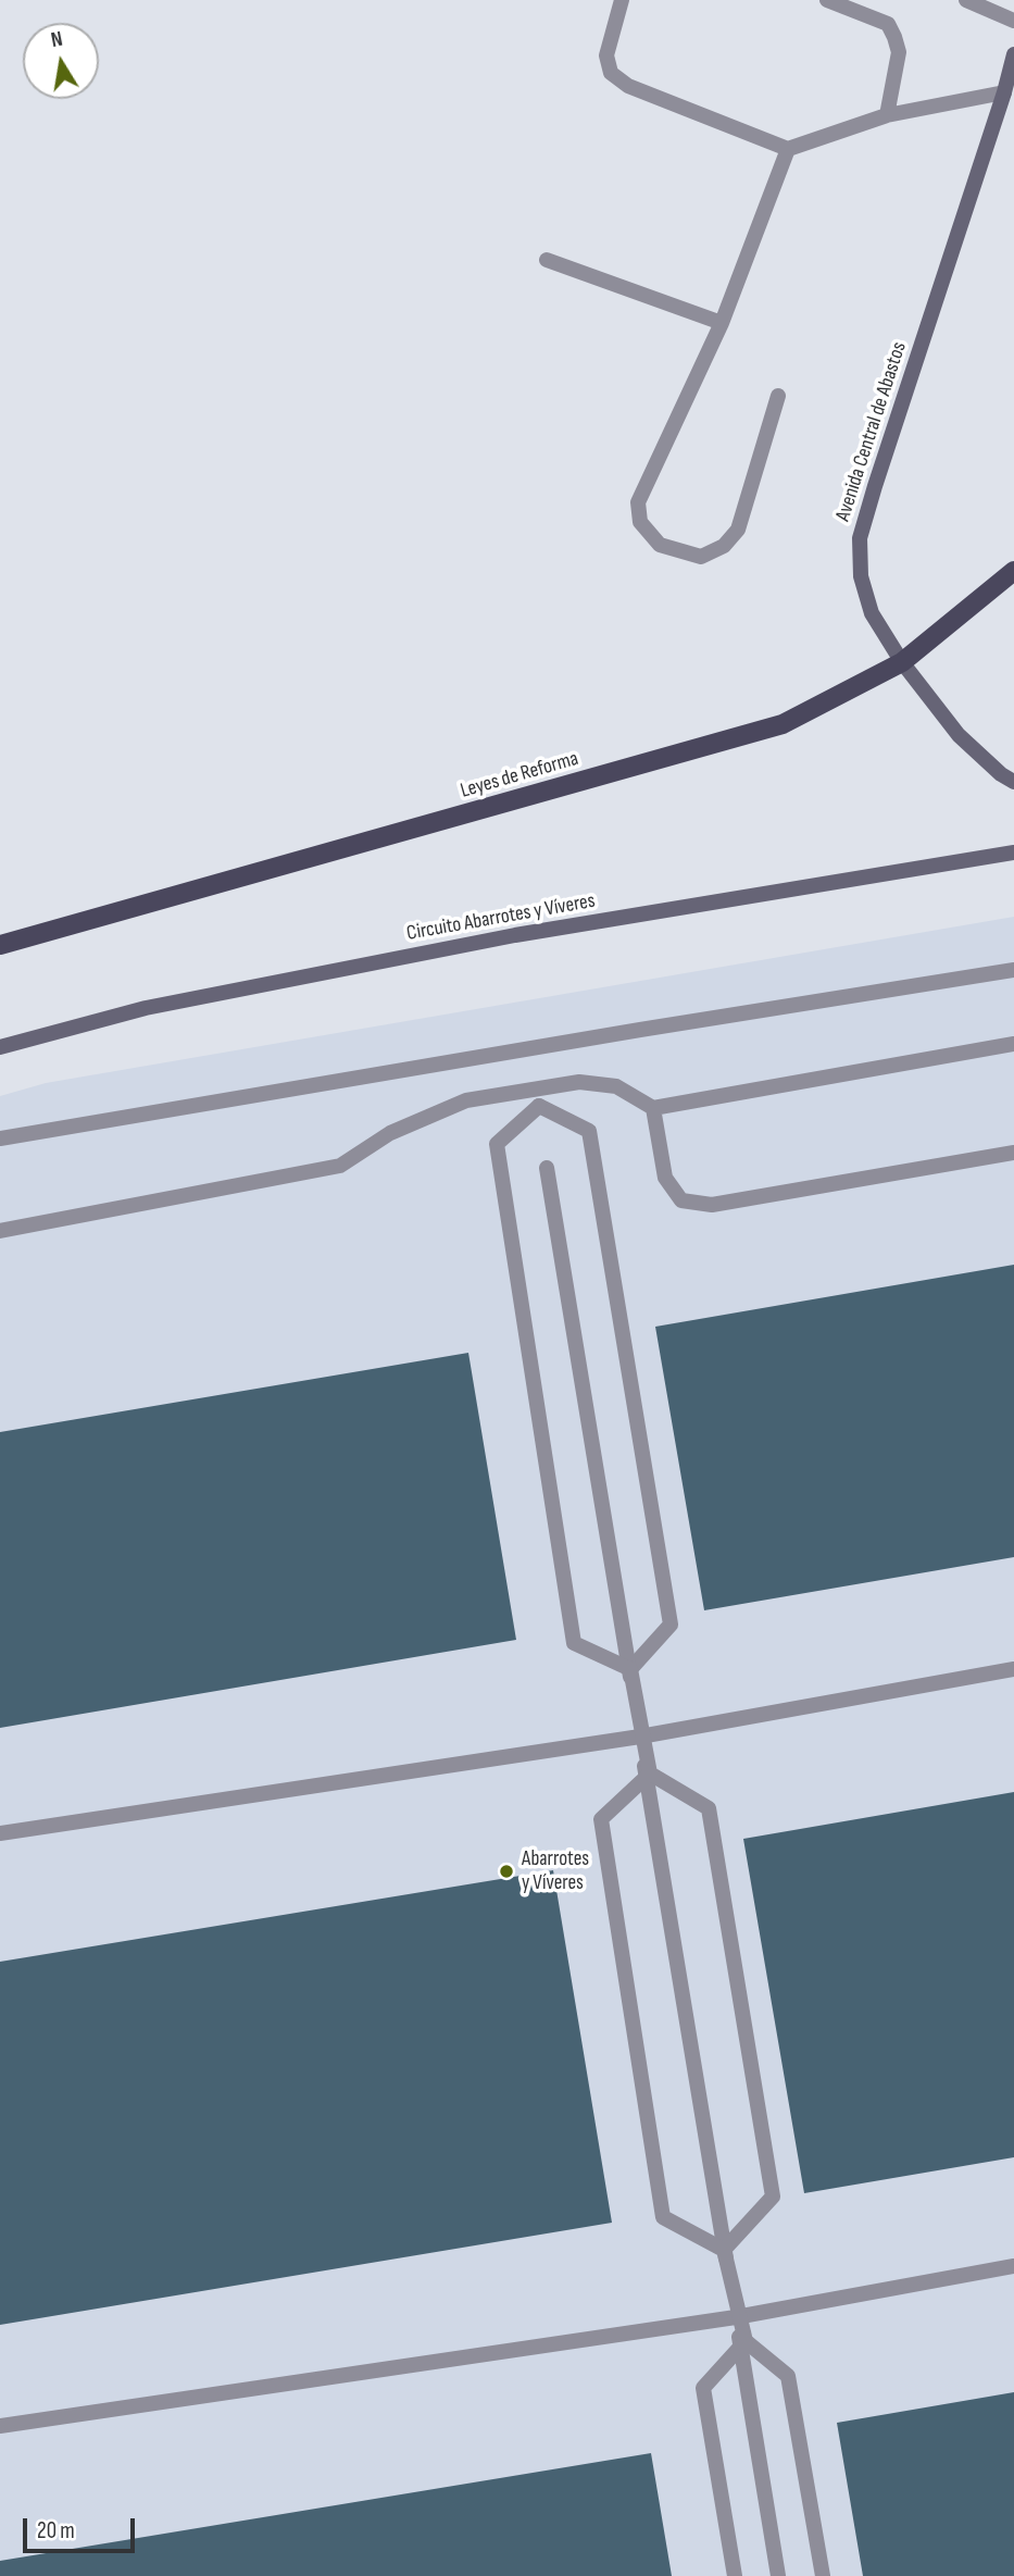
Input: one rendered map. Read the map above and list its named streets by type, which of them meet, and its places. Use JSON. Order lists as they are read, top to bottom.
{
  "streets": {
    "main road": ["Avenida Central de Abastos", "Leyes de Reforma", "Circuito Abarrotes y Víveres"]
  },
  "crossings": [
    ["Avenida Central de Abastos", "Leyes de Reforma"]
  ],
  "places": ["Abarrotes y Víveres"],
  "scale_bar": "20 m",
  "north": "top"
}
